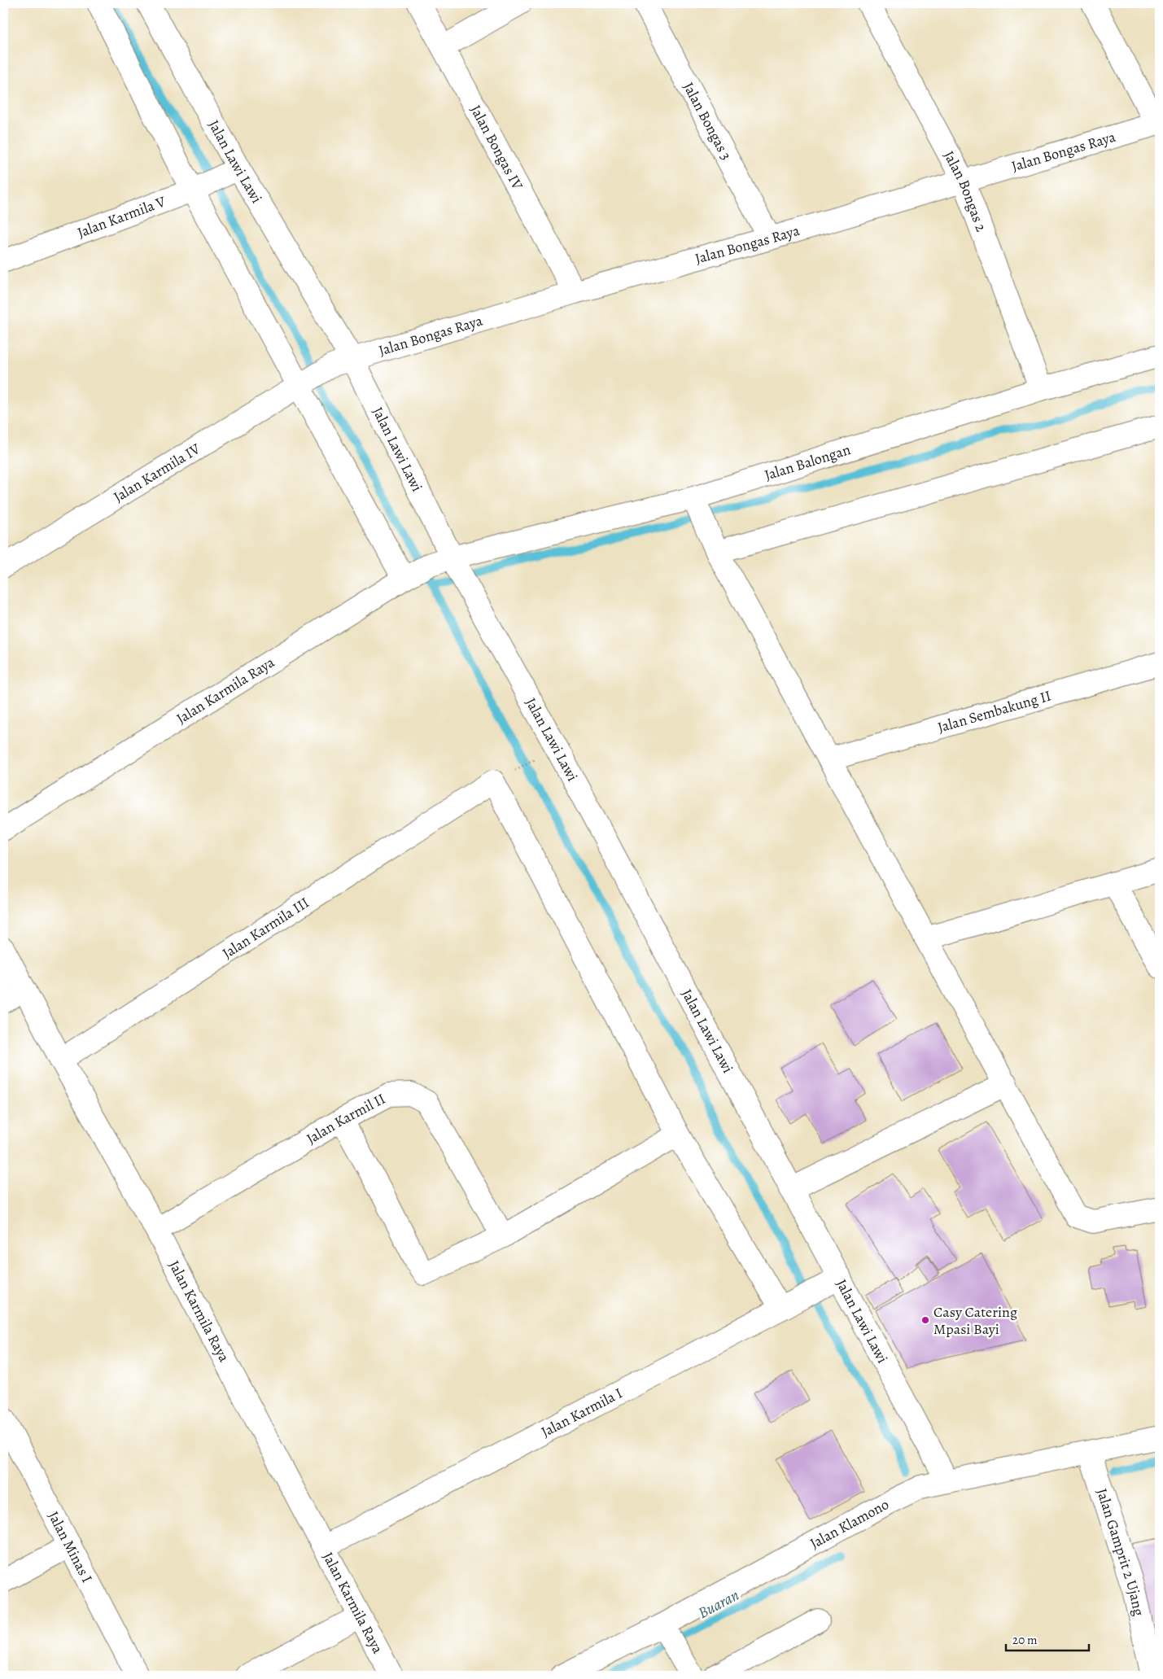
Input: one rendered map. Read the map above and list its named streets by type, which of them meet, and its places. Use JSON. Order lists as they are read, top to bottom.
{
  "streets": {
    "street": [
      "Jalan Bongas 3",
      "Jalan Bongas IV",
      "Jalan Bongas Raya",
      "Jalan Lawi Lawi",
      "Jalan Bongas 2",
      "Jalan Karmila V",
      "Jalan Balongan",
      "Jalan Karmila IV",
      "Jalan Karmila Raya",
      "Jalan Sembakung II",
      "Jalan Karmila III",
      "Jalan Karmil II",
      "Jalan Karmila I",
      "Jalan Klamono",
      "Jalan Minas I",
      "Jalan Gamprit 2 Ujang"
    ]
  },
  "crossings": [
    ["Jalan Bongas 3", "Jalan Bongas Raya"],
    ["Jalan Bongas IV", "Jalan Bongas Raya"],
    ["Jalan Bongas Raya", "Jalan Lawi Lawi"],
    ["Jalan Bongas Raya", "Jalan Bongas 2"],
    ["Jalan Bongas Raya", "Jalan Karmila IV"],
    ["Jalan Lawi Lawi", "Jalan Karmila V"],
    ["Jalan Lawi Lawi", "Jalan Balongan"],
    ["Jalan Lawi Lawi", "Jalan Karmila Raya"],
    ["Jalan Lawi Lawi", "Jalan Karmila I"],
    ["Jalan Lawi Lawi", "Jalan Klamono"],
    ["Jalan Bongas 2", "Jalan Balongan"],
    ["Jalan Balongan", "Jalan Karmila Raya"],
    ["Jalan Karmila Raya", "Jalan Karmila III"],
    ["Jalan Karmila Raya", "Jalan Karmil II"],
    ["Jalan Karmila Raya", "Jalan Karmila I"],
    ["Jalan Klamono", "Jalan Gamprit 2 Ujang"]
  ],
  "water": ["Buaran"],
  "places": ["Casy Catering Mpasi Bayi"],
  "scale_bar": "20 m"
}
